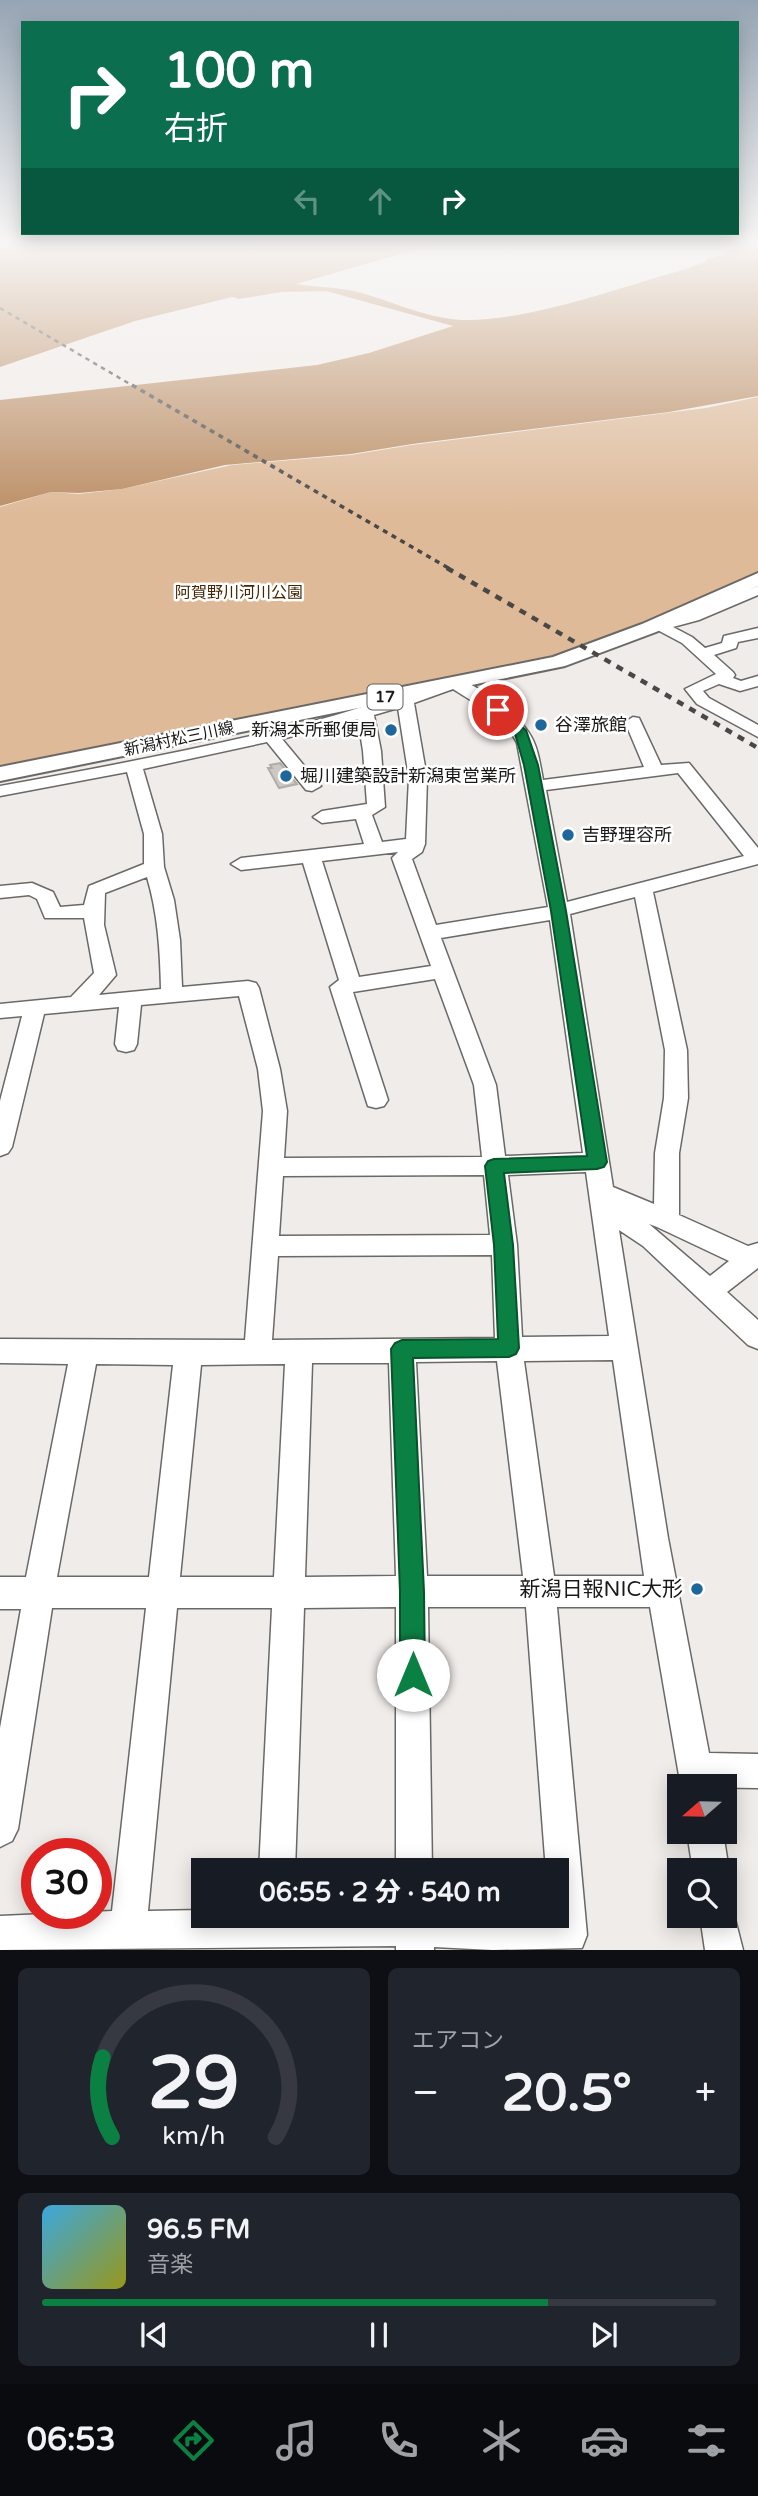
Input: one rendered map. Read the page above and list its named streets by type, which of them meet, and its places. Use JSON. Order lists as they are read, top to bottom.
{
  "streets": {
    "main road": ["17", "新潟村松三川線"]
  },
  "parks": ["阿賀野川河川公園"],
  "places": [
    "谷澤旅館",
    "新潟本所郵便局",
    "堀川建築設計新潟東営業所",
    "吉野理容所",
    "新潟日報NIC大形"
  ],
  "north": "left",
  "page": {
    "turn": ["100 m", "右折"],
    "limit": "30",
    "trip": "06:55 · 2 分 · 540 m",
    "tile": "エアコン",
    "heat": ["−", "20.5°", "+"],
    "song": ["96.5 FM", "音楽"],
    "tabs": "06:53",
    "gauge": ["29", "km/h"]
  }
}
